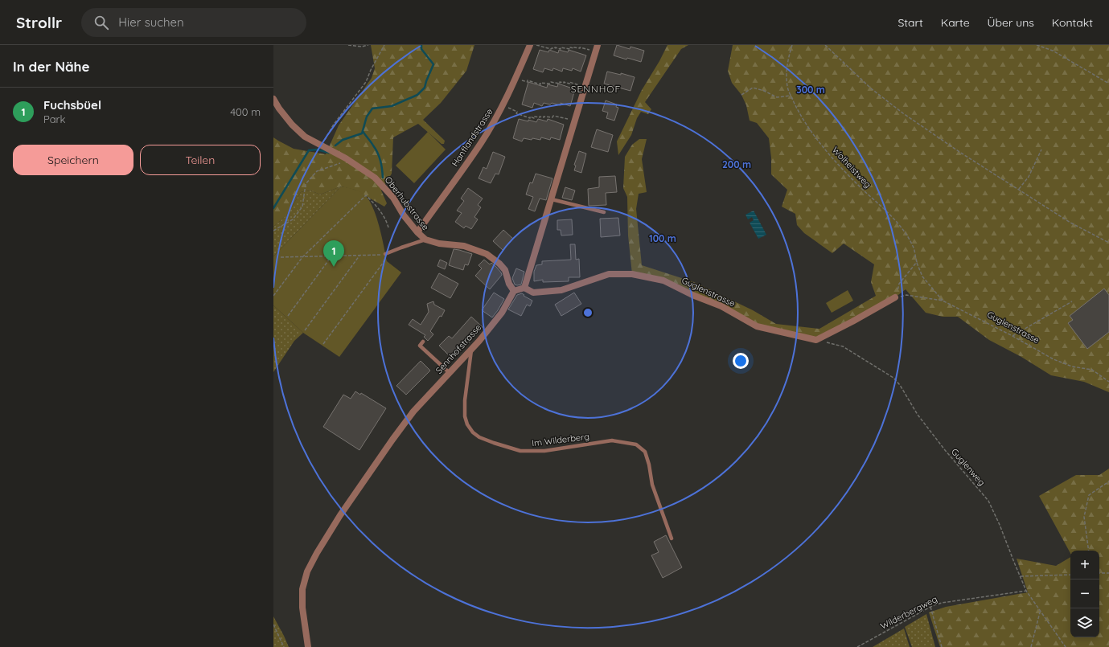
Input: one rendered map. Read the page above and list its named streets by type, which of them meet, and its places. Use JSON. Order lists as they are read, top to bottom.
{
  "streets": {
    "street": [
      "Hanflandstrasse",
      "Oberhubstrasse",
      "Guglenstrasse",
      "Sennhofstrasse"
    ],
    "lane": ["Im Wilderberg"],
    "path": ["Wolheistweg", "Guglenweg", "Wilderbergweg"]
  },
  "crossings": [
    ["Hanflandstrasse", "Oberhubstrasse"],
    ["Wolheistweg", "Guglenstrasse"],
    ["Oberhubstrasse", "Sennhofstrasse"],
    ["Guglenstrasse", "Guglenweg"],
    ["Sennhofstrasse", "Im Wilderberg"],
    ["Guglenweg", "Wilderbergweg"]
  ],
  "districts": ["SENNHOF"],
  "page": {
    "header": "Strollr",
    "search": "Hier suchen",
    "nav": [
      "Start",
      "Karte",
      "Über uns",
      "Kontakt"
    ],
    "heading": "In der Nähe",
    "list": [
      {
        "mark": "1",
        "name": "Fuchsbüel",
        "note": "Park",
        "value": "400 m"
      }
    ],
    "buttons": ["Speichern", "Teilen"],
    "pins": "1",
    "map_buttons": ["+", "−"]
  },
  "rings": ["300 m", "200 m", "100 m"]
}
